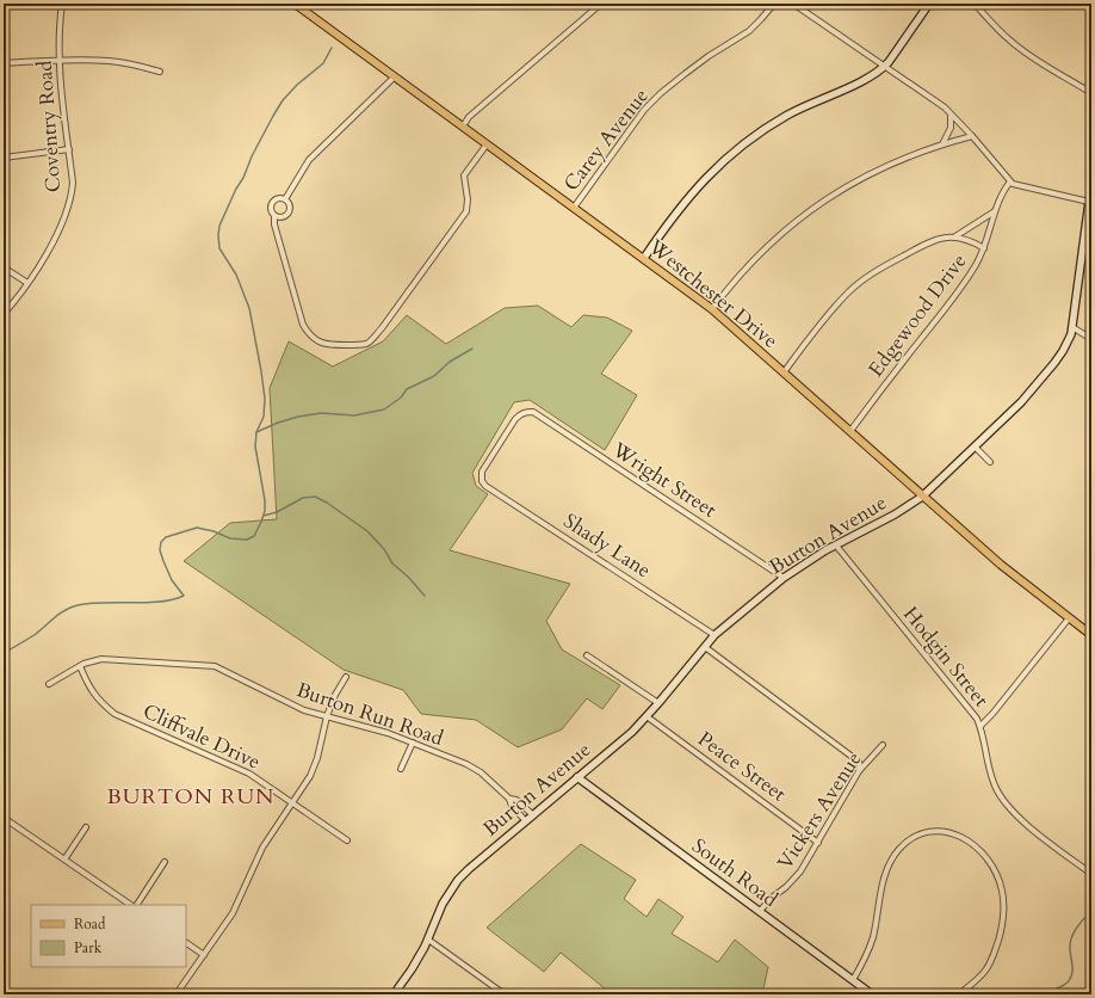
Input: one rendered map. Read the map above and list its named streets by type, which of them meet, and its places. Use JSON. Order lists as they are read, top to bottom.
{
  "streets": {
    "main road": ["Westchester Drive"],
    "street": [
      "Coventry Road",
      "Carey Avenue",
      "Edgewood Drive",
      "Wright Street",
      "Burton Avenue",
      "Shady Lane",
      "Hodgin Street",
      "Burton Run Road",
      "Cliffvale Drive",
      "Peace Street",
      "Vickers Avenue",
      "South Road"
    ]
  },
  "crossings": [
    ["Carey Avenue", "Westchester Drive"],
    ["Westchester Drive", "Edgewood Drive"],
    ["Westchester Drive", "Burton Avenue"],
    ["Wright Street", "Burton Avenue"],
    ["Wright Street", "Shady Lane"],
    ["Burton Avenue", "Shady Lane"],
    ["Burton Avenue", "Hodgin Street"],
    ["Burton Avenue", "Burton Run Road"],
    ["Burton Avenue", "Peace Street"],
    ["Burton Avenue", "South Road"],
    ["Burton Run Road", "Cliffvale Drive"],
    ["Peace Street", "Vickers Avenue"],
    ["Vickers Avenue", "South Road"]
  ],
  "districts": ["BURTON RUN"],
  "legend": ["Road", "Park"]
}
